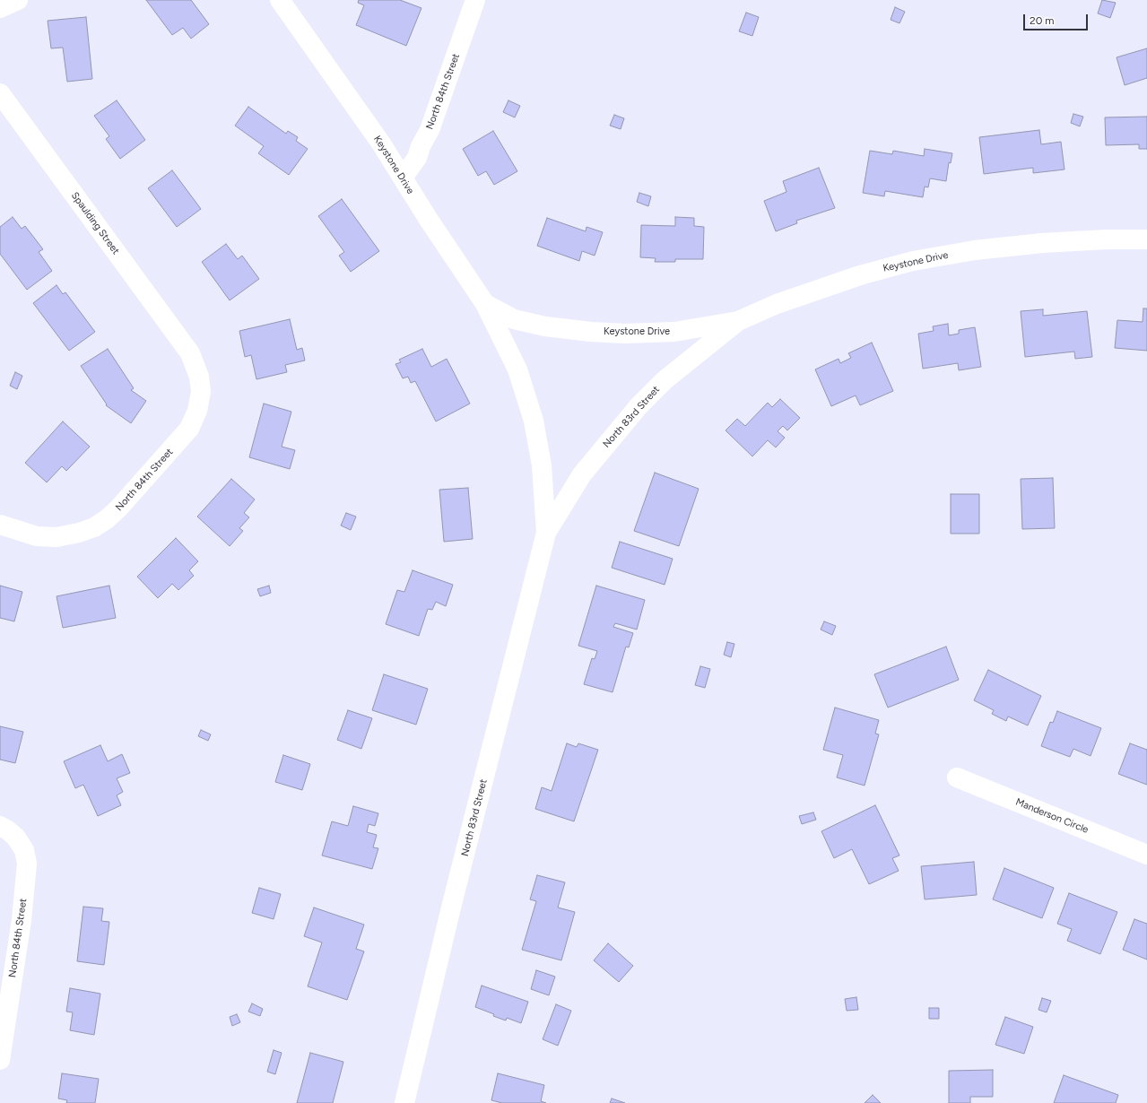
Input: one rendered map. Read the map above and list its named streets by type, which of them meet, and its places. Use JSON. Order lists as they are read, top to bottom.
{
  "streets": {
    "street": [
      "North 84th Street",
      "Keystone Drive",
      "Spaulding Street",
      "North 83rd Street",
      "Manderson Circle"
    ]
  },
  "crossings": [
    ["North 84th Street", "Keystone Drive"],
    ["North 84th Street", "Spaulding Street"],
    ["Keystone Drive", "North 83rd Street"]
  ],
  "scale_bar": "20 m"
}
